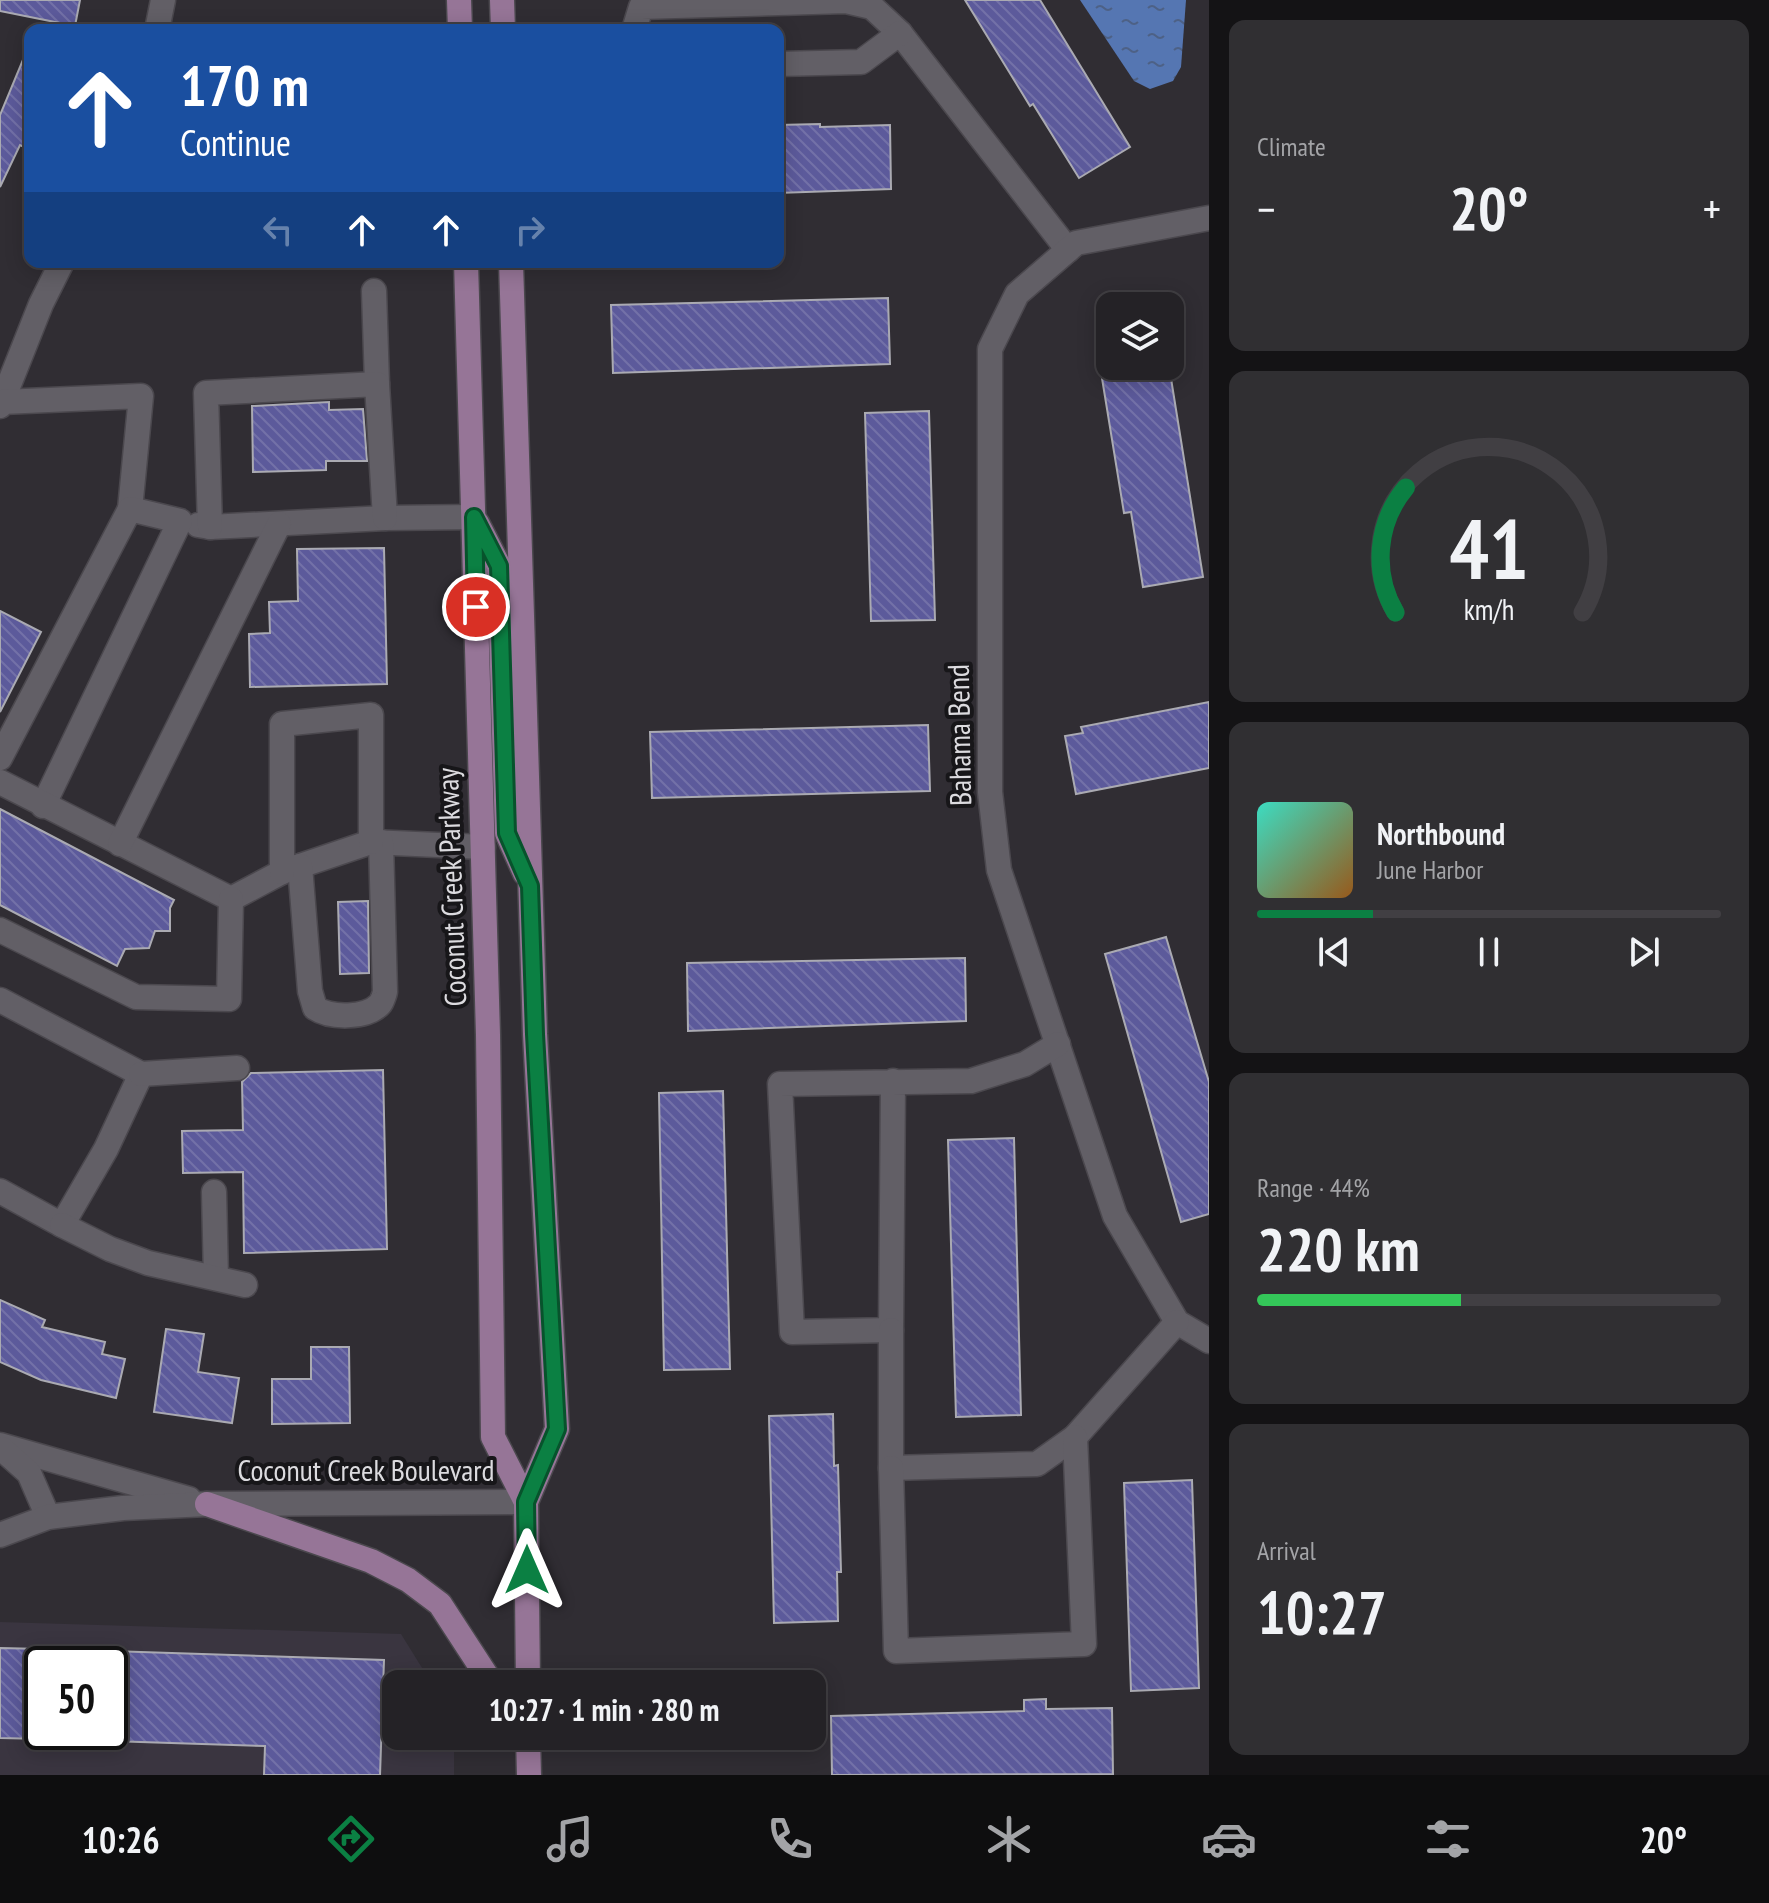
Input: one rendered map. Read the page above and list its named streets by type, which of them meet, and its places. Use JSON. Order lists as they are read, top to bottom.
{
  "streets": {
    "main road": ["Coconut Creek Parkway"],
    "street": ["Bahama Bend", "Coconut Creek Boulevard"]
  },
  "crossings": [
    ["Coconut Creek Parkway", "Coconut Creek Boulevard"]
  ],
  "page": {
    "tile": [
      "Climate",
      ["Range · 44%", "220 km"],
      ["Arrival", "10:27"]
    ],
    "turn": ["170 m", "Continue"],
    "heat": ["−", "20°", "+"],
    "song": ["Northbound", "June Harbor"],
    "limit": "50",
    "trip": "10:27 · 1 min · 280 m",
    "tabs": ["10:26", "20°"],
    "gauge": ["41", "km/h"]
  }
}
